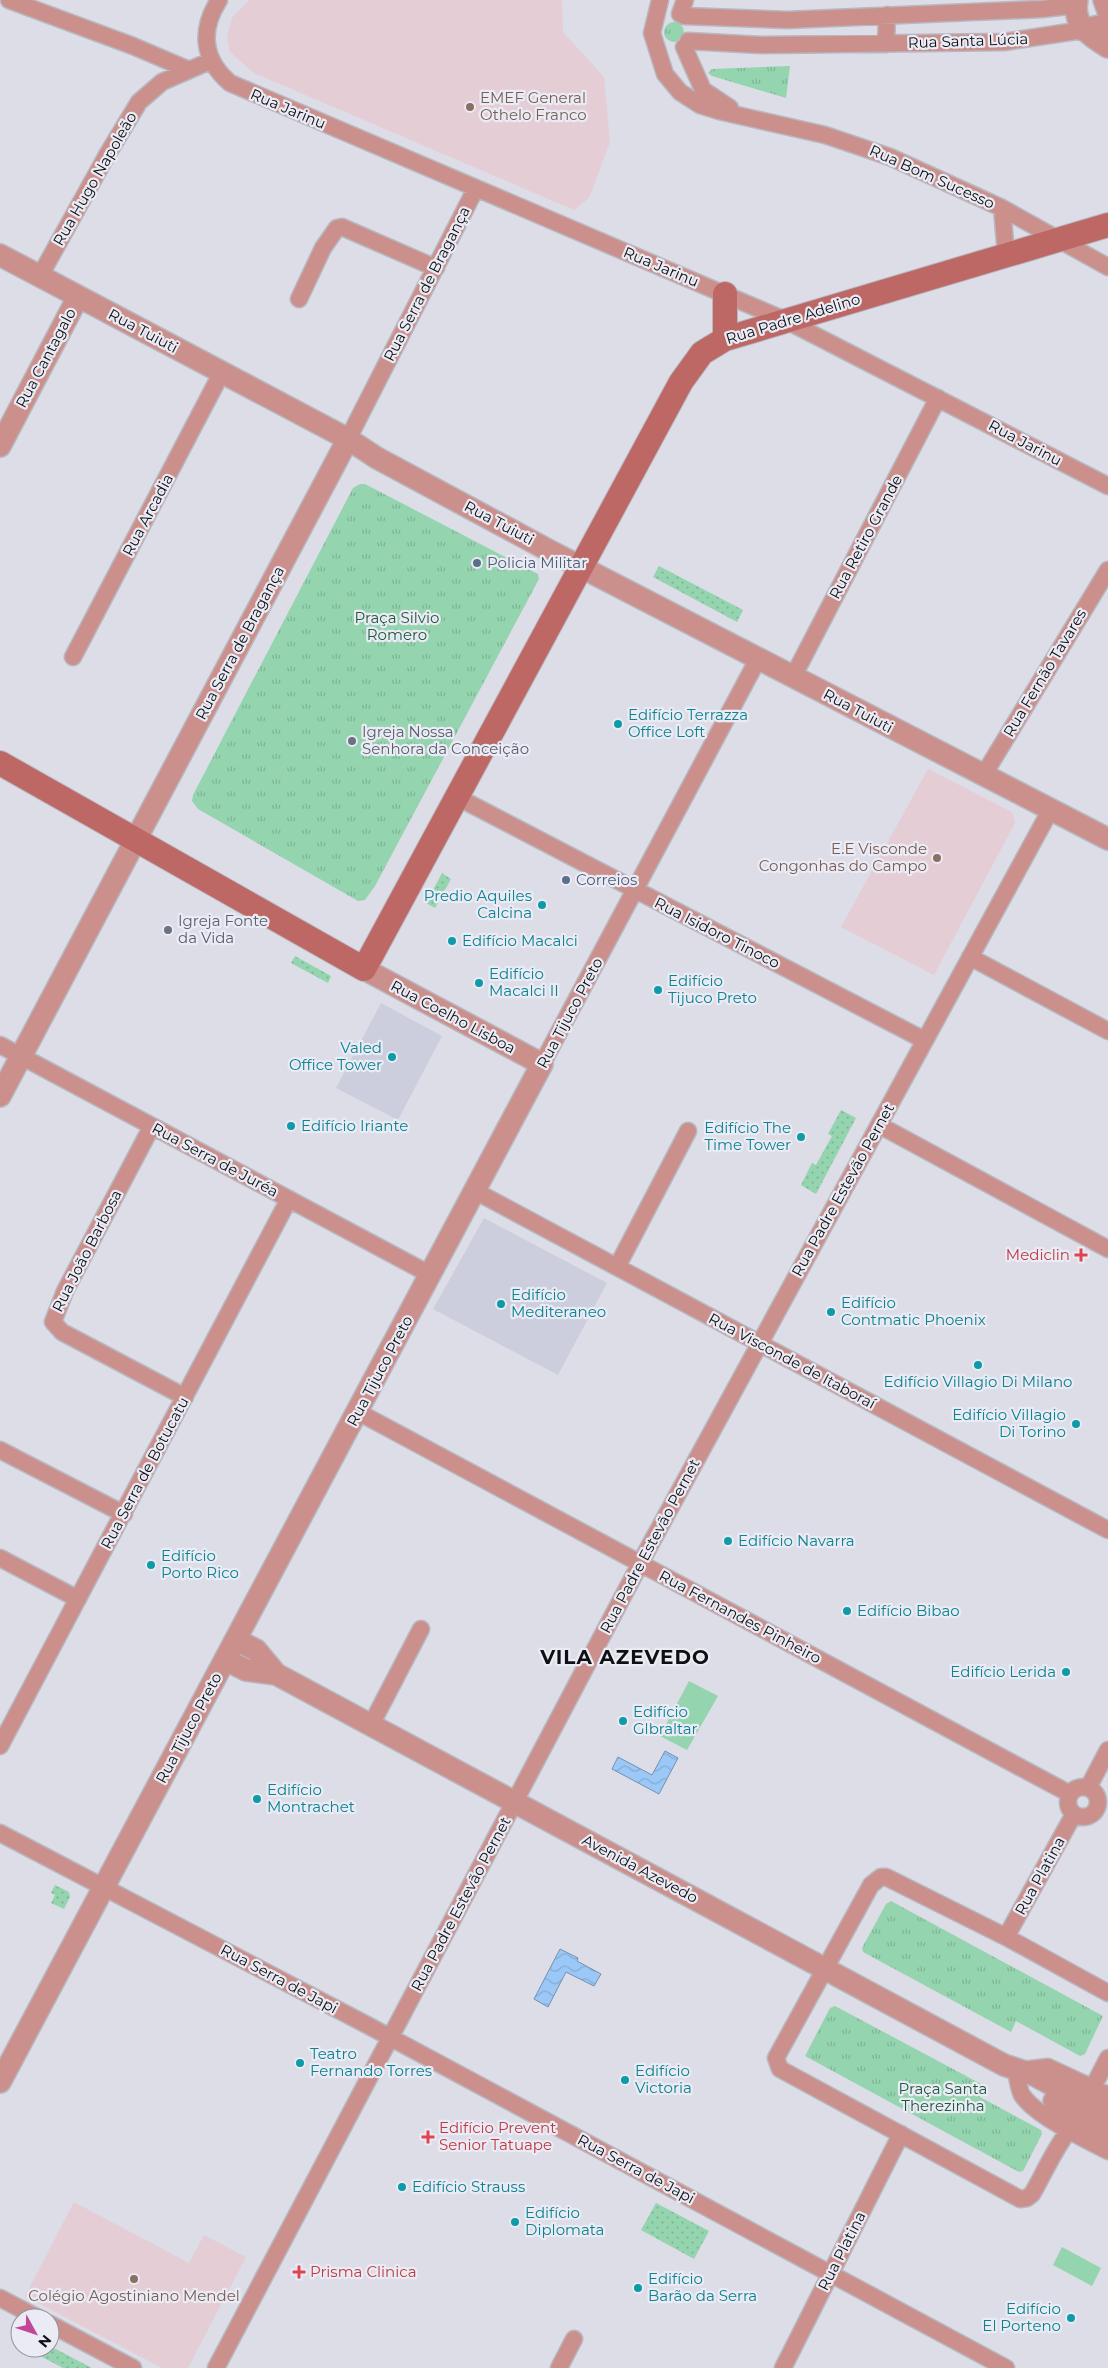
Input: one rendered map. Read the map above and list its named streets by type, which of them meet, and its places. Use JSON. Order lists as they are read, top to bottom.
{
  "streets": {
    "main road": ["Rua Padre Adelino"],
    "street": [
      "Rua Santa Lúcia",
      "Rua Jarinu",
      "Rua Bom Sucesso",
      "Rua Hugo Napoleão",
      "Rua Serra de Bragança",
      "Rua Tuiuti",
      "Rua Cantagalo",
      "Rua Arcadia",
      "Rua Retiro Grande",
      "Rua Fernão Tavares",
      "Rua Isidoro Tinoco",
      "Rua Tijuco Preto",
      "Rua Coelho Lisboa",
      "Rua Serra de Juréa",
      "Rua Padre Estevão Pernet",
      "Rua João Barbosa",
      "Rua Visconde de Itaboraí",
      "Rua Serra de Botucatu",
      "Rua Fernandes Pinheiro",
      "Avenida Azevedo",
      "Rua Platina",
      "Rua Serra de Japi"
    ]
  },
  "crossings": [
    ["Rua Santa Lúcia", "Rua Bom Sucesso"],
    ["Rua Jarinu", "Rua Hugo Napoleão"],
    ["Rua Jarinu", "Rua Serra de Bragança"],
    ["Rua Jarinu", "Rua Padre Adelino"],
    ["Rua Jarinu", "Rua Retiro Grande"],
    ["Rua Bom Sucesso", "Rua Padre Adelino"],
    ["Rua Hugo Napoleão", "Rua Tuiuti"],
    ["Rua Serra de Bragança", "Rua Tuiuti"],
    ["Rua Serra de Bragança", "Rua Serra de Juréa"],
    ["Rua Padre Adelino", "Rua Tuiuti"],
    ["Rua Tuiuti", "Rua Cantagalo"],
    ["Rua Tuiuti", "Rua Arcadia"],
    ["Rua Tuiuti", "Rua Retiro Grande"],
    ["Rua Tuiuti", "Rua Fernão Tavares"],
    ["Rua Tuiuti", "Rua Tijuco Preto"],
    ["Rua Tuiuti", "Rua Padre Estevão Pernet"],
    ["Rua Isidoro Tinoco", "Rua Tijuco Preto"],
    ["Rua Isidoro Tinoco", "Rua Padre Estevão Pernet"],
    ["Rua Tijuco Preto", "Rua Coelho Lisboa"],
    ["Rua Tijuco Preto", "Rua Serra de Juréa"],
    ["Rua Tijuco Preto", "Rua Visconde de Itaboraí"],
    ["Rua Tijuco Preto", "Rua Fernandes Pinheiro"],
    ["Rua Tijuco Preto", "Avenida Azevedo"],
    ["Rua Tijuco Preto", "Rua Serra de Japi"],
    ["Rua Serra de Juréa", "Rua João Barbosa"],
    ["Rua Serra de Juréa", "Rua Serra de Botucatu"],
    ["Rua Padre Estevão Pernet", "Rua Visconde de Itaboraí"],
    ["Rua Padre Estevão Pernet", "Rua Fernandes Pinheiro"],
    ["Rua Padre Estevão Pernet", "Avenida Azevedo"],
    ["Rua Padre Estevão Pernet", "Rua Serra de Japi"],
    ["Rua João Barbosa", "Rua Serra de Botucatu"],
    ["Rua Fernandes Pinheiro", "Rua Platina"],
    ["Rua Platina", "Rua Serra de Japi"]
  ],
  "districts": ["VILA AZEVEDO"],
  "parks": ["Praça Silvio Romero", "Praça Santa Therezinha"],
  "places": {
    "other": [
      "EMEF General Othelo Franco",
      "Policia Militar",
      "Edifício Terrazza Office Loft",
      "Igreja Nossa Senhora da Conceição",
      "E.E Visconde Congonhas do Campo",
      "Correios",
      "Predio Aquiles Calcina",
      "Igreja Fonte da Vida",
      "Edifício Macalci",
      "Edifício Macalci II",
      "Edifício Tijuco Preto",
      "Valed Office Tower",
      "Edifício Iriante",
      "Edifício The Time Tower",
      "Edifício Mediteraneo",
      "Edifício Contmatic Phoenix",
      "Edifício Villagio Di Milano",
      "Edifício Villagio Di Torino",
      "Edifício Navarra",
      "Edifício Porto Rico",
      "Edifício Bibao",
      "Edifício Lerida",
      "Edifício Glbraltar",
      "Edifício Montrachet",
      "Teatro Fernando Torres",
      "Edifício Victoria",
      "Edifício Strauss",
      "Edifício Diplomata",
      "Colégio Agostiniano Mendel",
      "Edifício Barão da Serra",
      "Edifício El Porteno"
    ],
    "health": ["Mediclin", "Edifício Prevent Senior Tatuape", "Prisma Clinica"]
  },
  "north": "bottom right"
}
